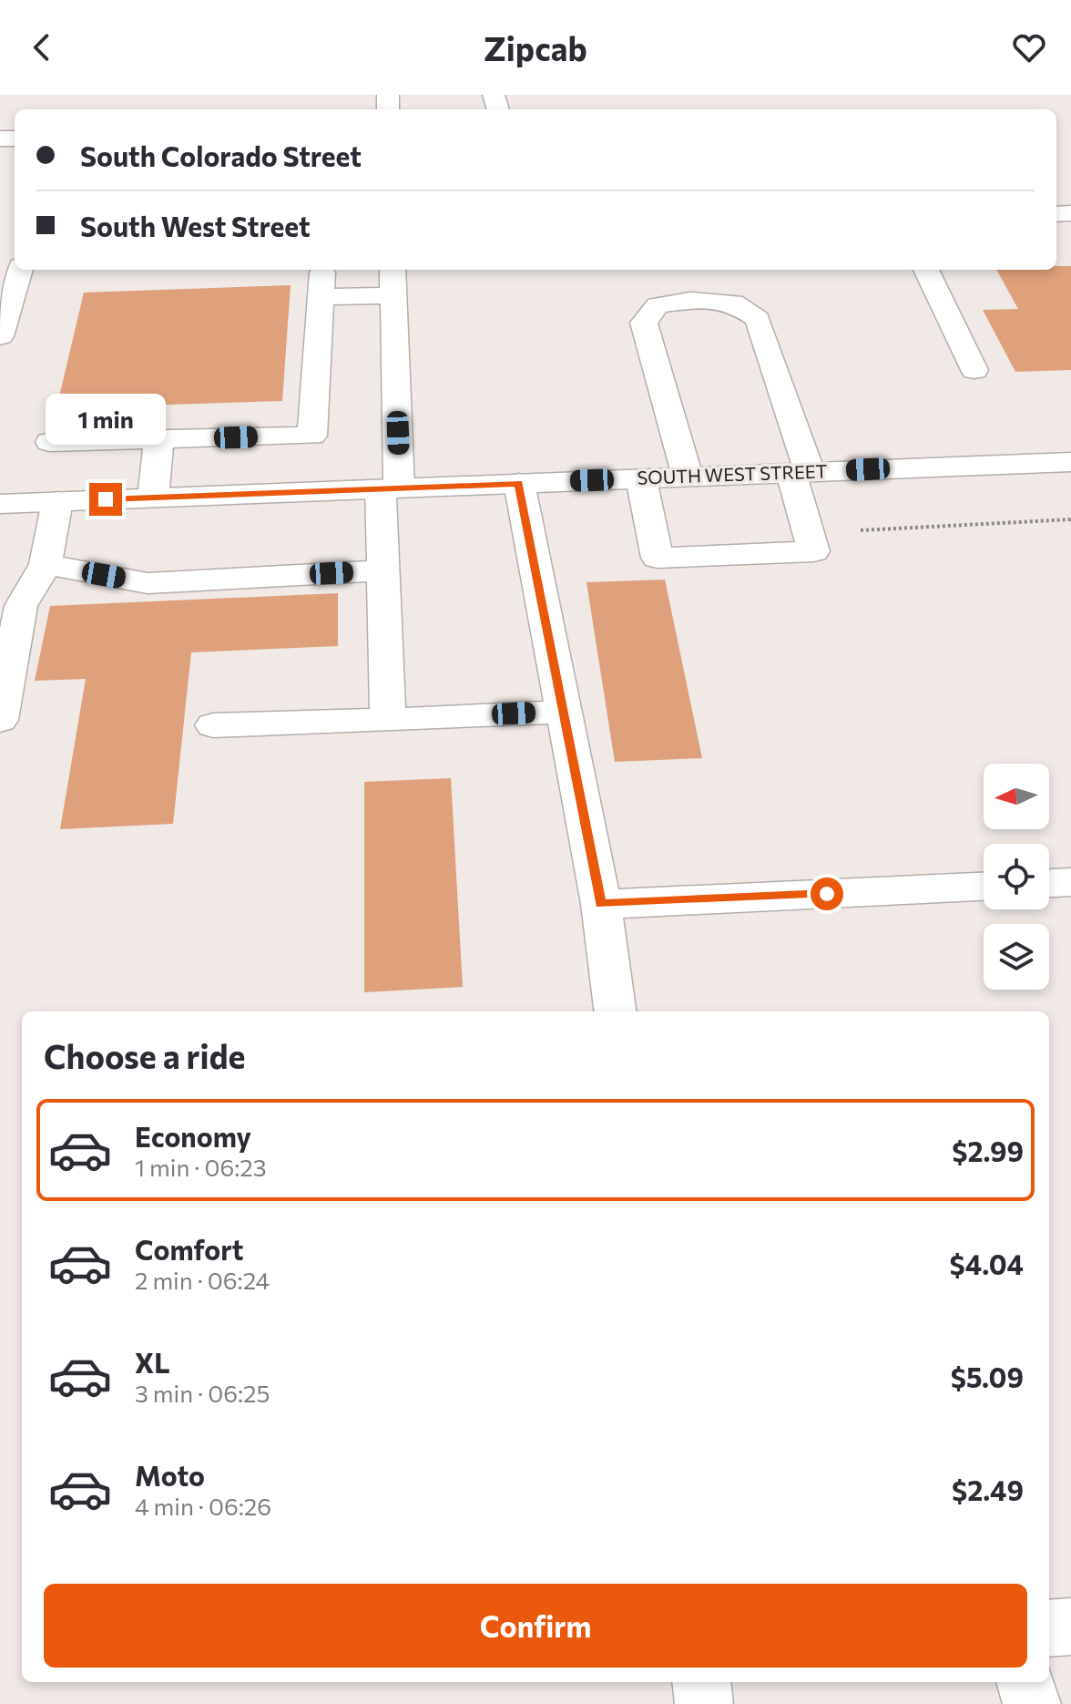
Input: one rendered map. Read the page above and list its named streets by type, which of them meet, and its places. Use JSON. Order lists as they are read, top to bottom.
{
  "streets": {
    "street": ["SOUTH WEST STREET"]
  },
  "north": "left",
  "page": {
    "header": "Zipcab",
    "banner": ["South Colorado Street", "South West Street"],
    "bubble": "1 min",
    "heading": "Choose a ride",
    "list": [
      {
        "name": "Economy",
        "note": "1 min · 06:23",
        "value": "$2.99"
      },
      {
        "name": "Comfort",
        "note": "2 min · 06:24",
        "value": "$4.04"
      },
      {
        "name": "XL",
        "note": "3 min · 06:25",
        "value": "$5.09"
      },
      {
        "name": "Moto",
        "note": "4 min · 06:26",
        "value": "$2.49"
      }
    ],
    "buttons": "Confirm"
  }
}
